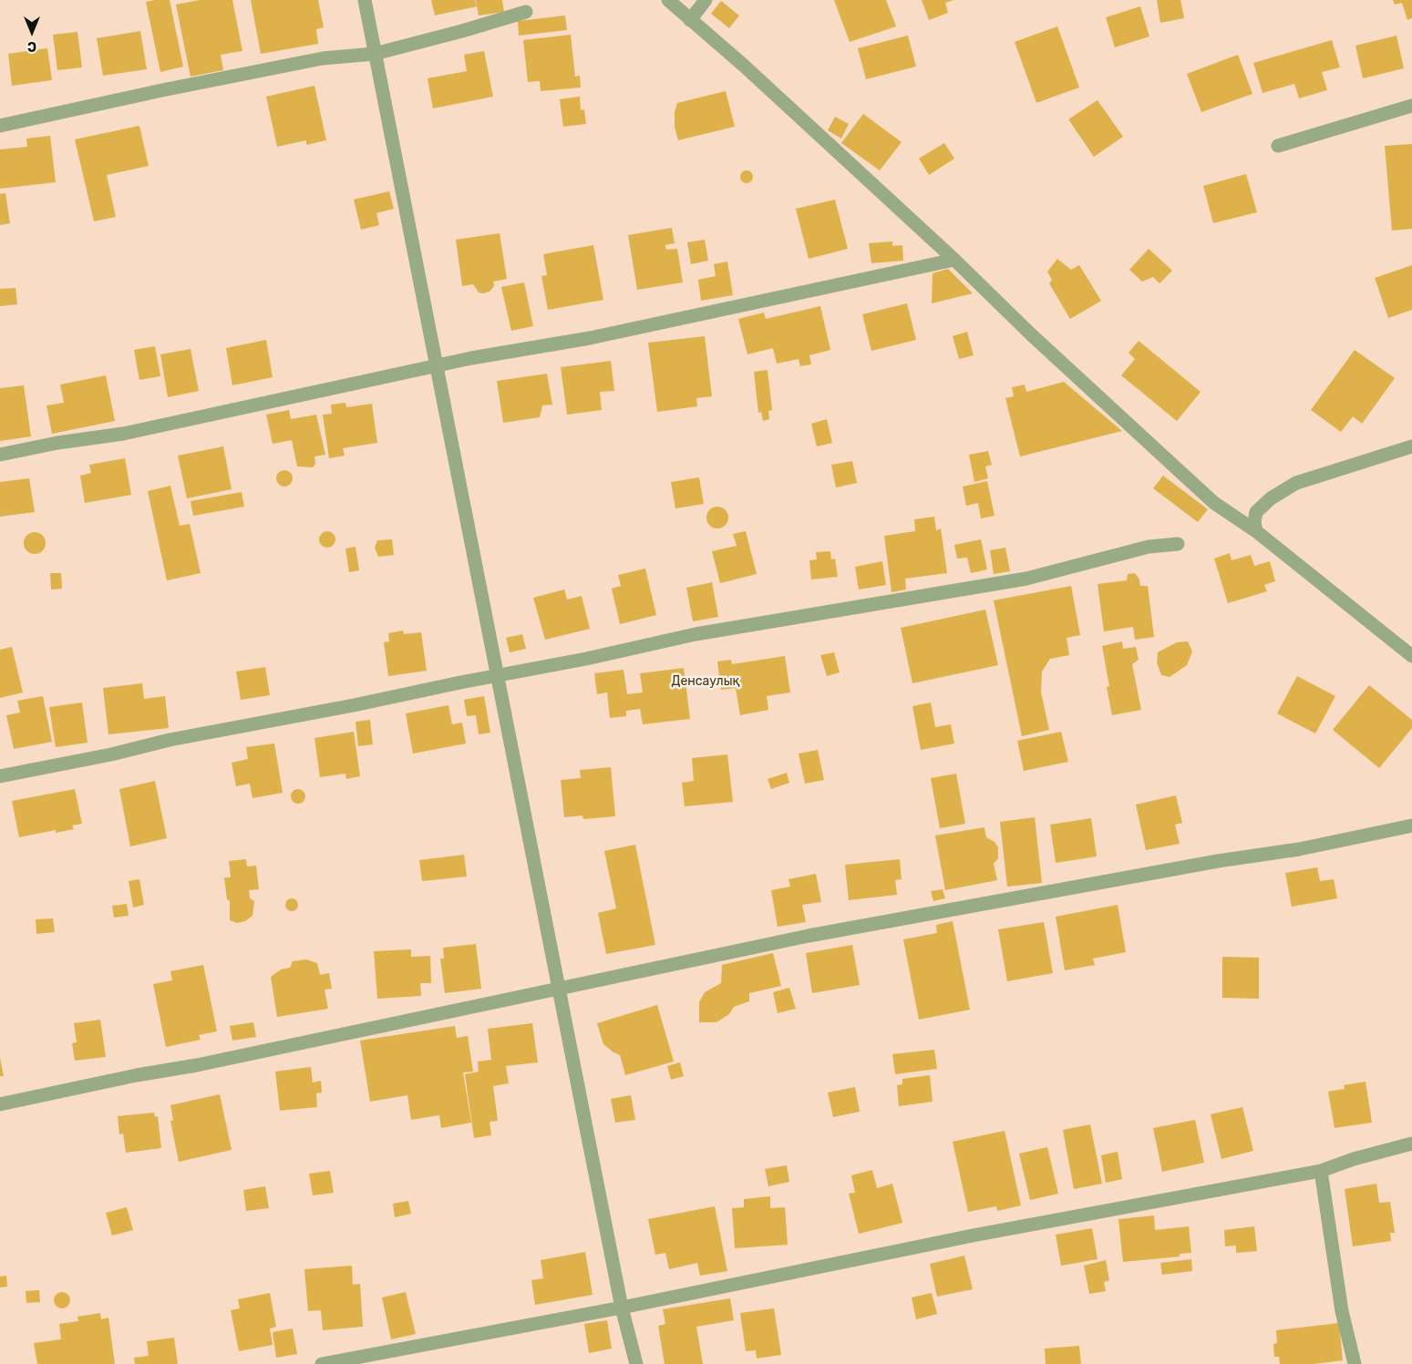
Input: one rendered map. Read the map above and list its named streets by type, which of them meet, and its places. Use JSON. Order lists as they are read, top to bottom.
{
  "parks": ["Денсаулық"],
  "north": "bottom"
}
